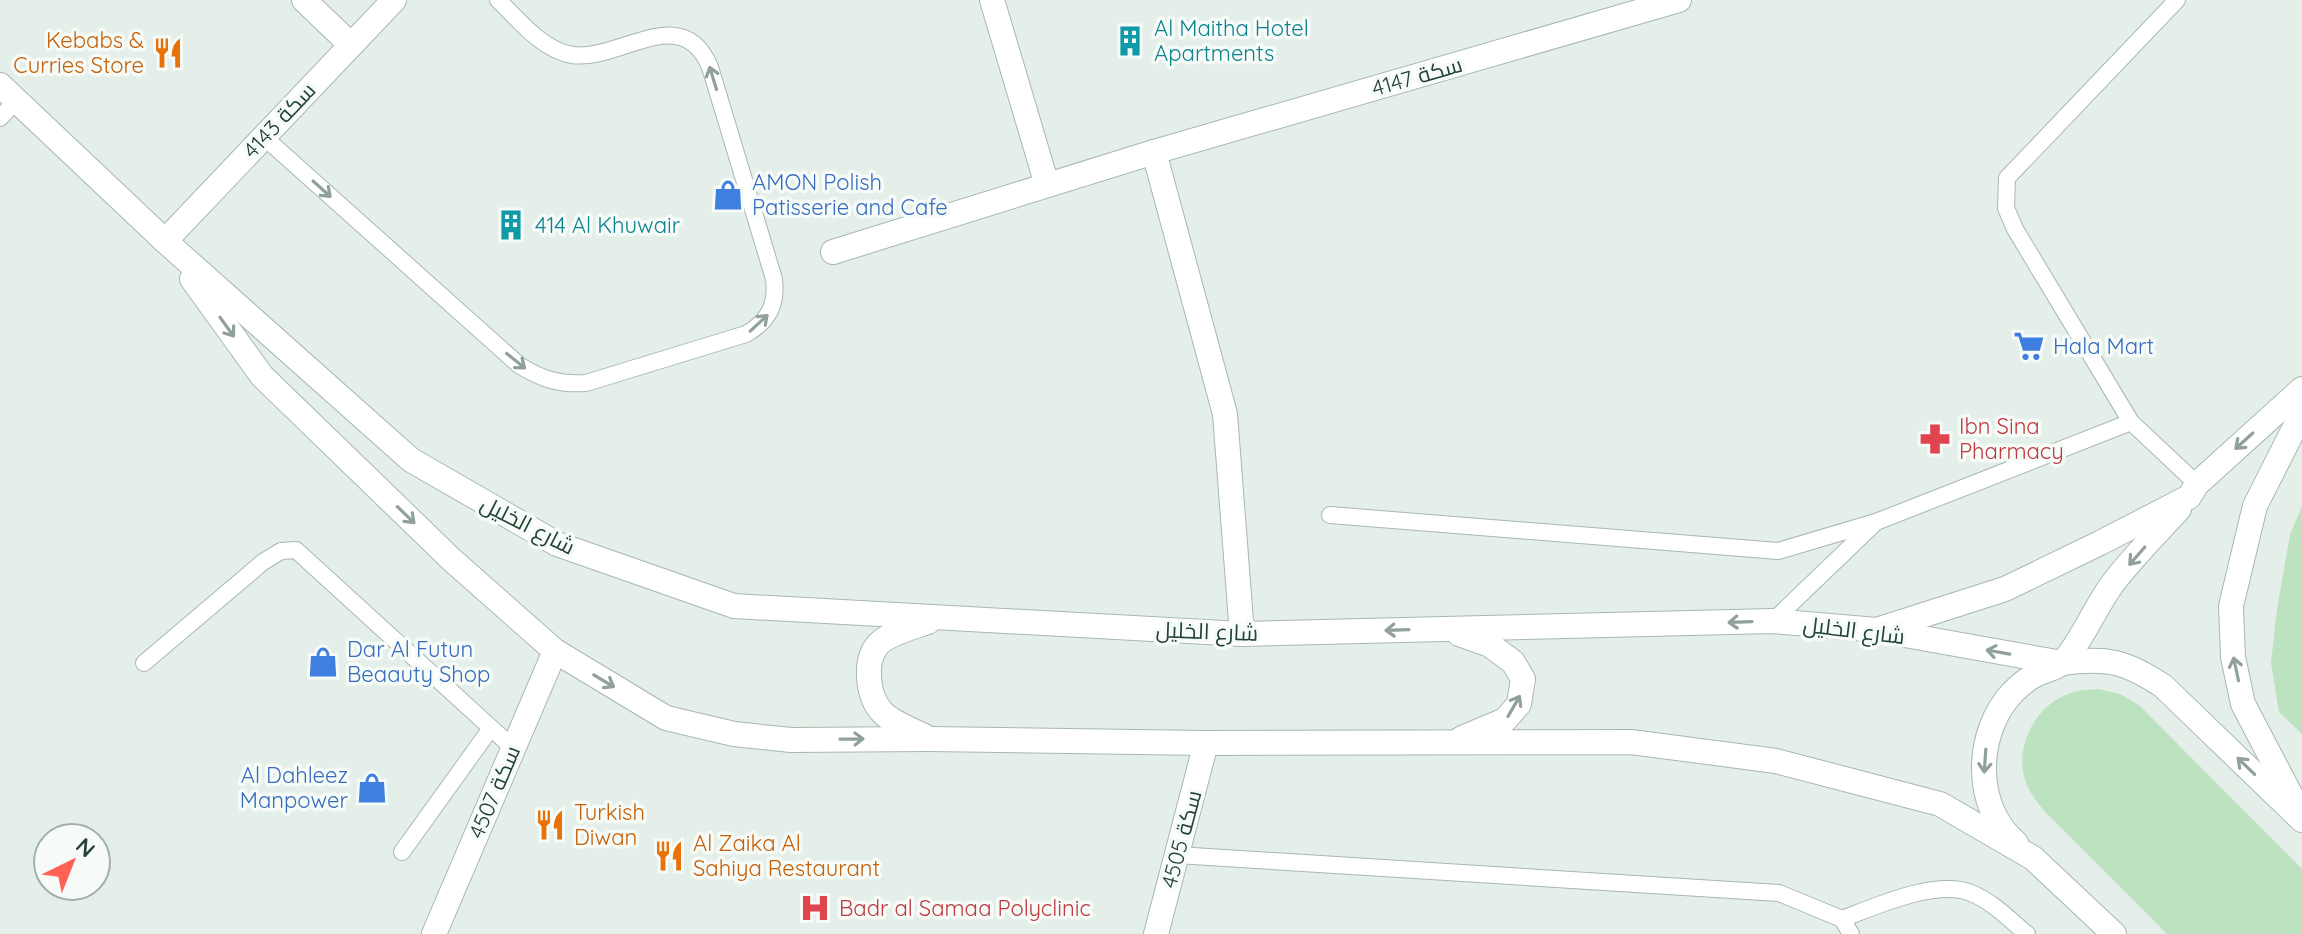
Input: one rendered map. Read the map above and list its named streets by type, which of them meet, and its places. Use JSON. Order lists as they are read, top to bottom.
{
  "streets": {
    "street": [
      "سكة 4147",
      "سكة 4143",
      "شارع الخليل",
      "سكة 4507",
      "سكة 4505"
    ]
  },
  "crossings": [
    ["سكة 4143", "شارع الخليل"],
    ["شارع الخليل", "سكة 4507"],
    ["شارع الخليل", "سكة 4505"]
  ],
  "places": {
    "building": ["Al Maitha Hotel Apartments", "414 Al Khuwair"],
    "restaurant": ["Kebabs & Curries Store", "Turkish Diwan", "Al Zaika Al Sahiya Restaurant"],
    "shop": ["AMON Polish Patisserie and Cafe", "Dar Al Futun Beaauty Shop", "Al Dahleez Manpower"],
    "supermarket": ["Hala Mart"],
    "pharmacy": ["Ibn Sina Pharmacy"],
    "hospital": ["Badr al Samaa Polyclinic"]
  },
  "north": "top right"
}
